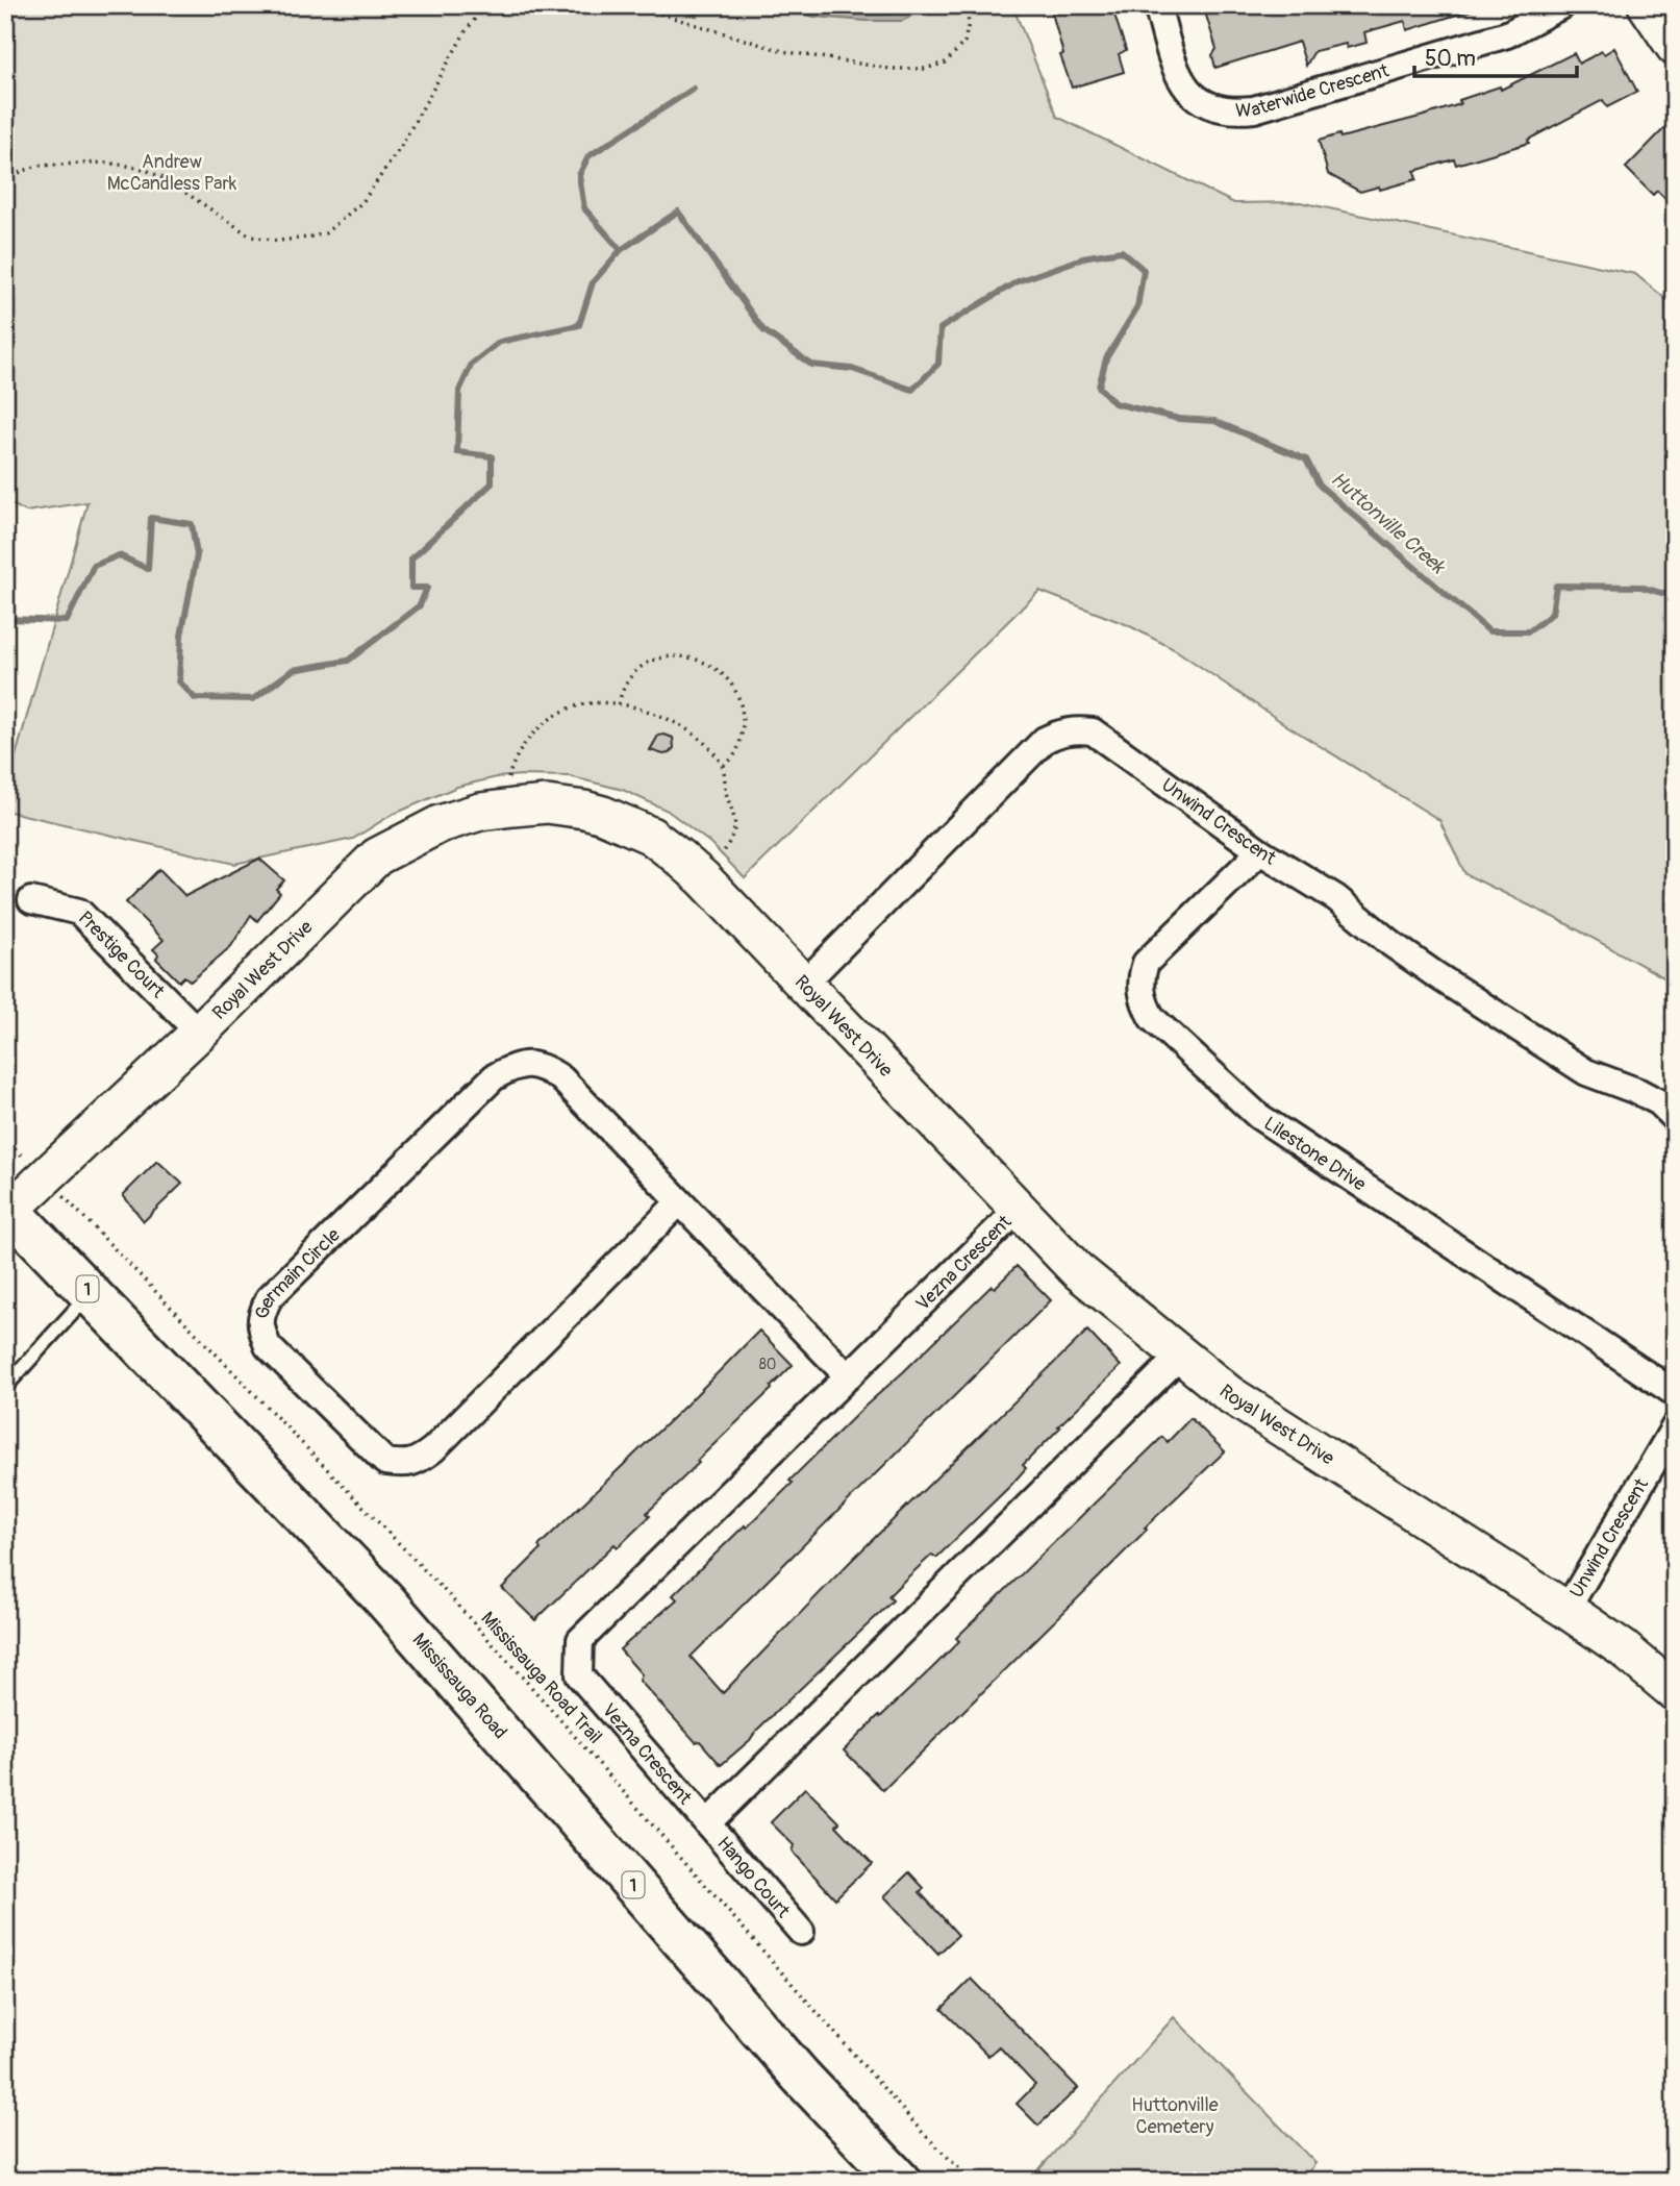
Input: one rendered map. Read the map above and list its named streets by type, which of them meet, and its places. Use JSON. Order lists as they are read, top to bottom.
{
  "streets": {
    "main road": ["1", "Mississauga Road"],
    "street": [
      "Waterwide Crescent",
      "Unwind Crescent",
      "Prestige Court",
      "Royal West Drive",
      "Lilestone Drive",
      "Vezna Crescent",
      "Germain Circle",
      "Hango Court"
    ],
    "path": ["Mississauga Road Trail"]
  },
  "crossings": [
    ["Unwind Crescent", "Royal West Drive"],
    ["Unwind Crescent", "Lilestone Drive"],
    ["Prestige Court", "Royal West Drive"],
    ["Royal West Drive", "Vezna Crescent"],
    ["Royal West Drive", "Mississauga Road"],
    ["Vezna Crescent", "Germain Circle"],
    ["Vezna Crescent", "Hango Court"]
  ],
  "water": ["Huttonville Creek"],
  "parks": ["Andrew McCandless Park", "Huttonville Cemetery"],
  "house_numbers": ["80"],
  "scale_bar": "50 m"
}
